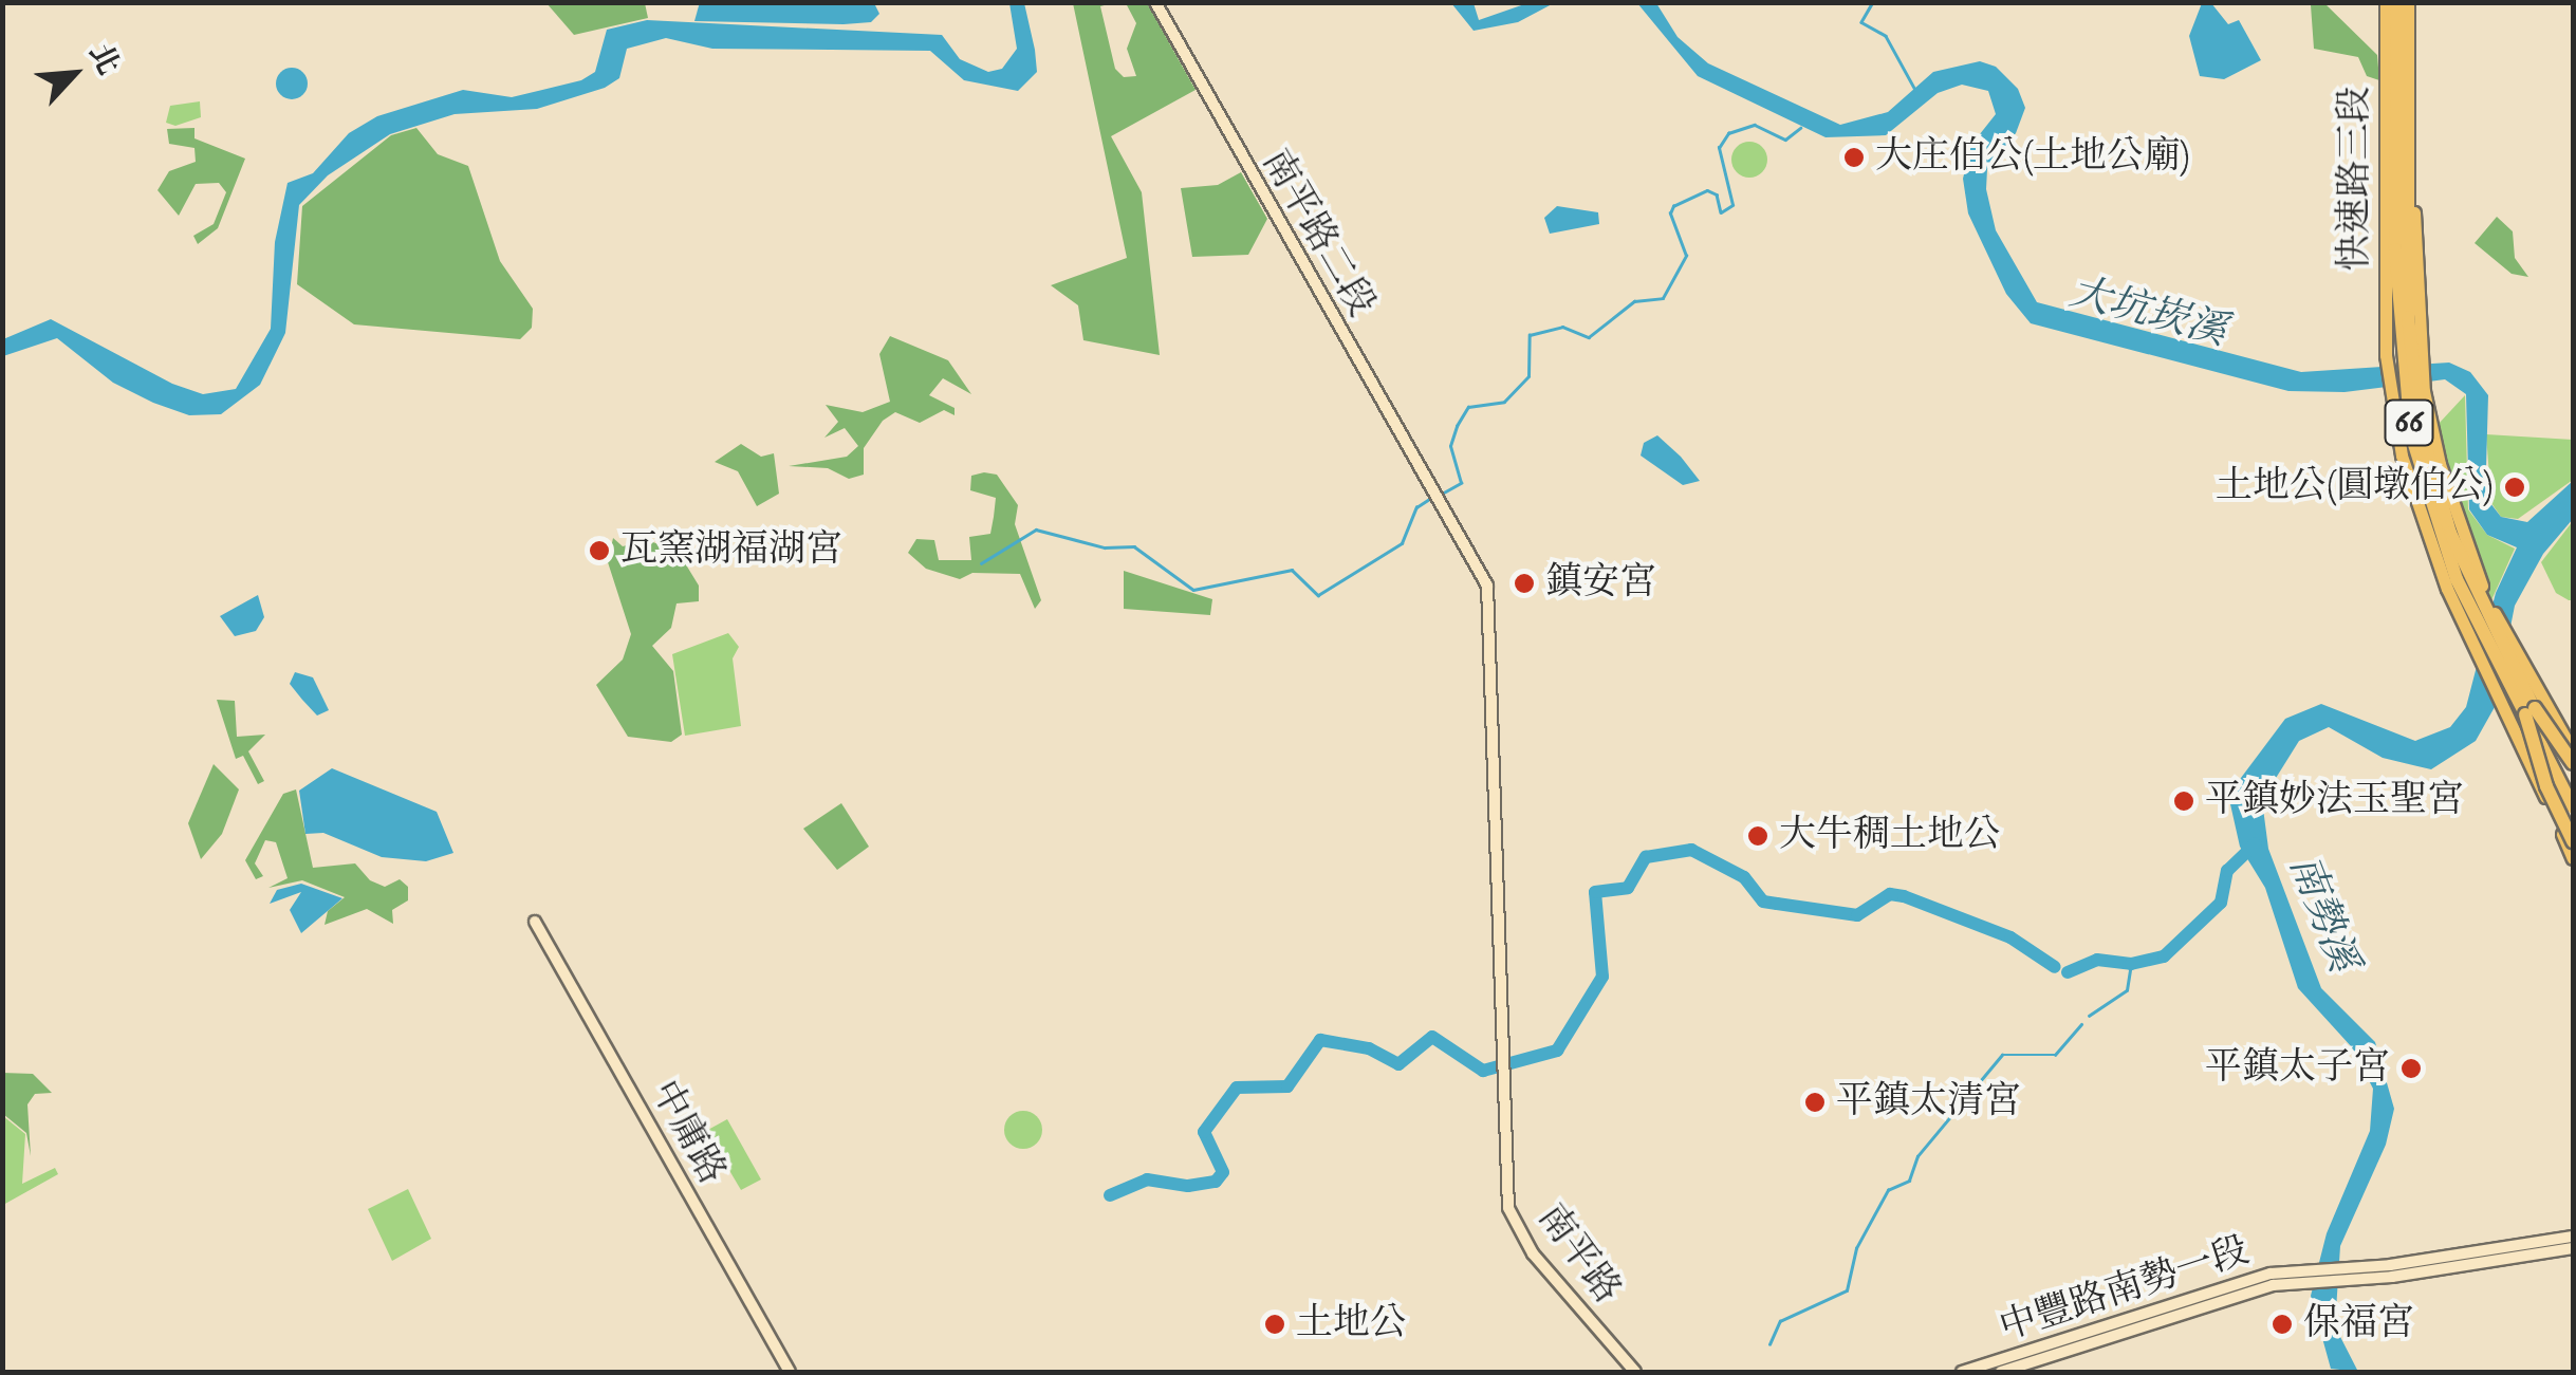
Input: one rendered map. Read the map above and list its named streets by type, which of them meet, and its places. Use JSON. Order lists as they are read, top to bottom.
{
  "streets": {
    "highway": ["66"],
    "main road": ["快速路三段"],
    "street": [
      "南平路二段",
      "中庸路",
      "南平路",
      "中豐路南勢一段"
    ]
  },
  "crossings": [
    ["快速路三段", "66"],
    ["南平路二段", "南平路"]
  ],
  "water": ["大坑崁溪", "南勢溪"],
  "places": [
    "大庄伯公(土地公廟)",
    "土地公(圓墩伯公)",
    "瓦窯湖福湖宮",
    "鎮安宮",
    "平鎮妙法玉聖宮",
    "大牛稠土地公",
    "平鎮太子宮",
    "平鎮太清宮",
    "土地公",
    "保福宮"
  ],
  "north": "top right"
}
